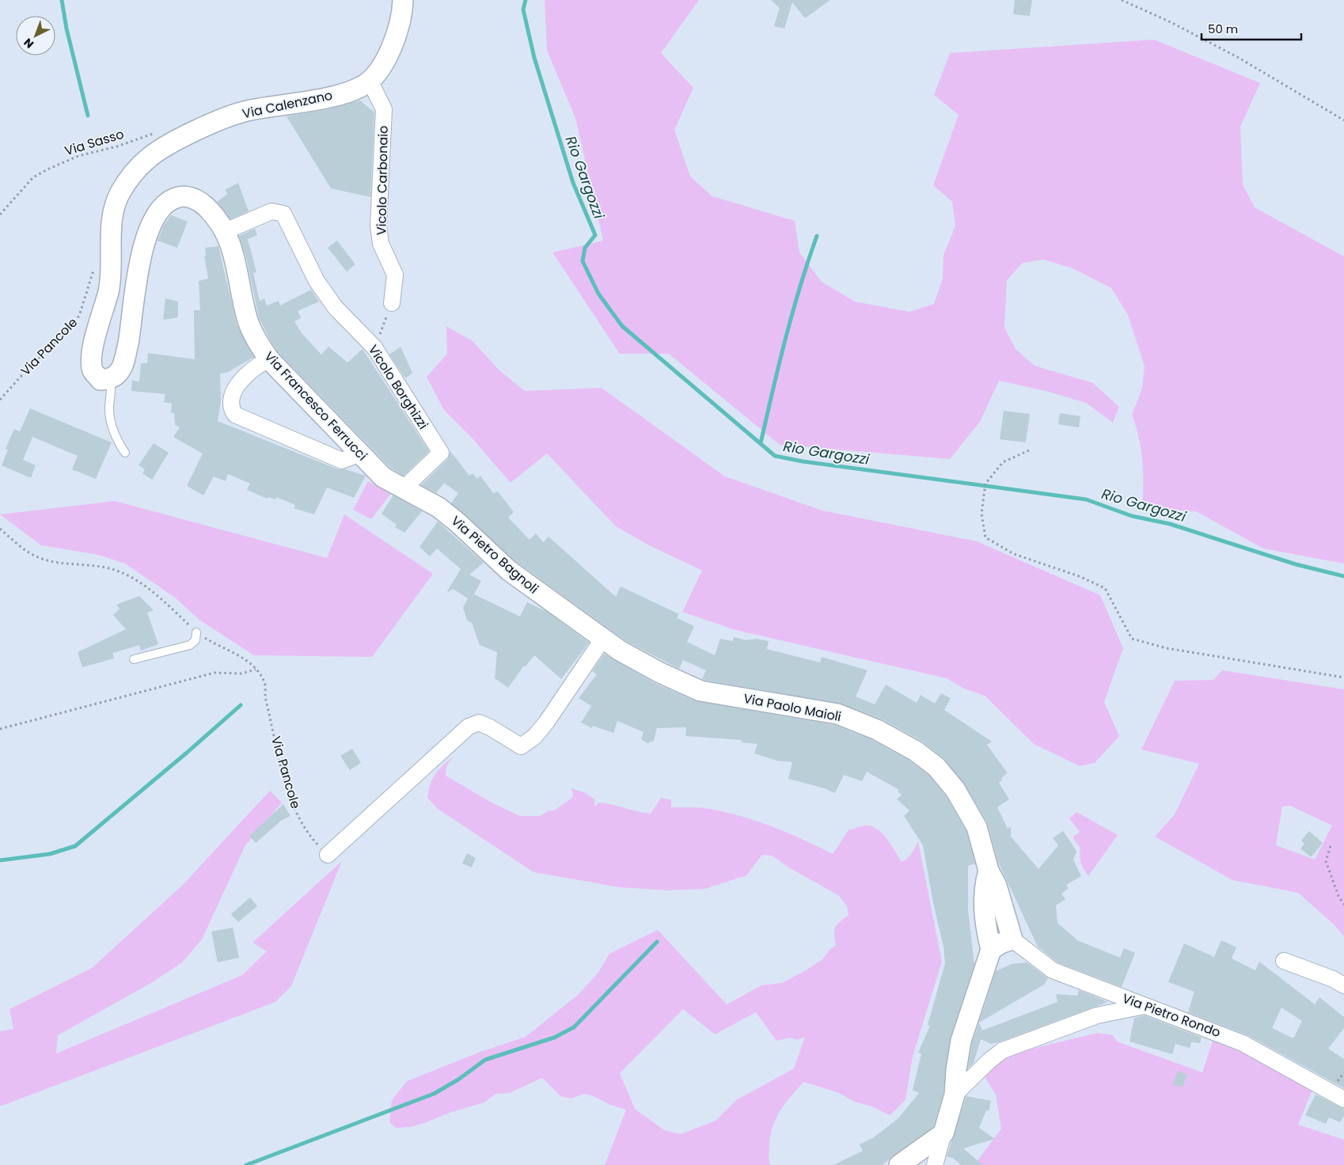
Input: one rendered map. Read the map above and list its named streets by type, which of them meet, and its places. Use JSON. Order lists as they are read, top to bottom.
{
  "streets": {
    "street": [
      "Via Calenzano",
      "Vicolo Carbonaio",
      "Vicolo Borghizzi",
      "Via Francesco Ferrucci",
      "Via Pietro Bagnoli",
      "Via Paolo Maioli",
      "Via Pietro Rondo"
    ],
    "path": ["Via Sasso", "Via Pancole"]
  },
  "crossings": [
    ["Via Calenzano", "Vicolo Carbonaio"],
    ["Via Calenzano", "Via Francesco Ferrucci"],
    ["Vicolo Borghizzi", "Via Francesco Ferrucci"],
    ["Vicolo Borghizzi", "Via Pietro Bagnoli"],
    ["Via Francesco Ferrucci", "Via Pietro Bagnoli"],
    ["Via Pietro Bagnoli", "Via Paolo Maioli"],
    ["Via Paolo Maioli", "Via Pietro Rondo"]
  ],
  "water": ["Rio Gargozzi"],
  "scale_bar": "50 m",
  "north": "bottom left"
}
